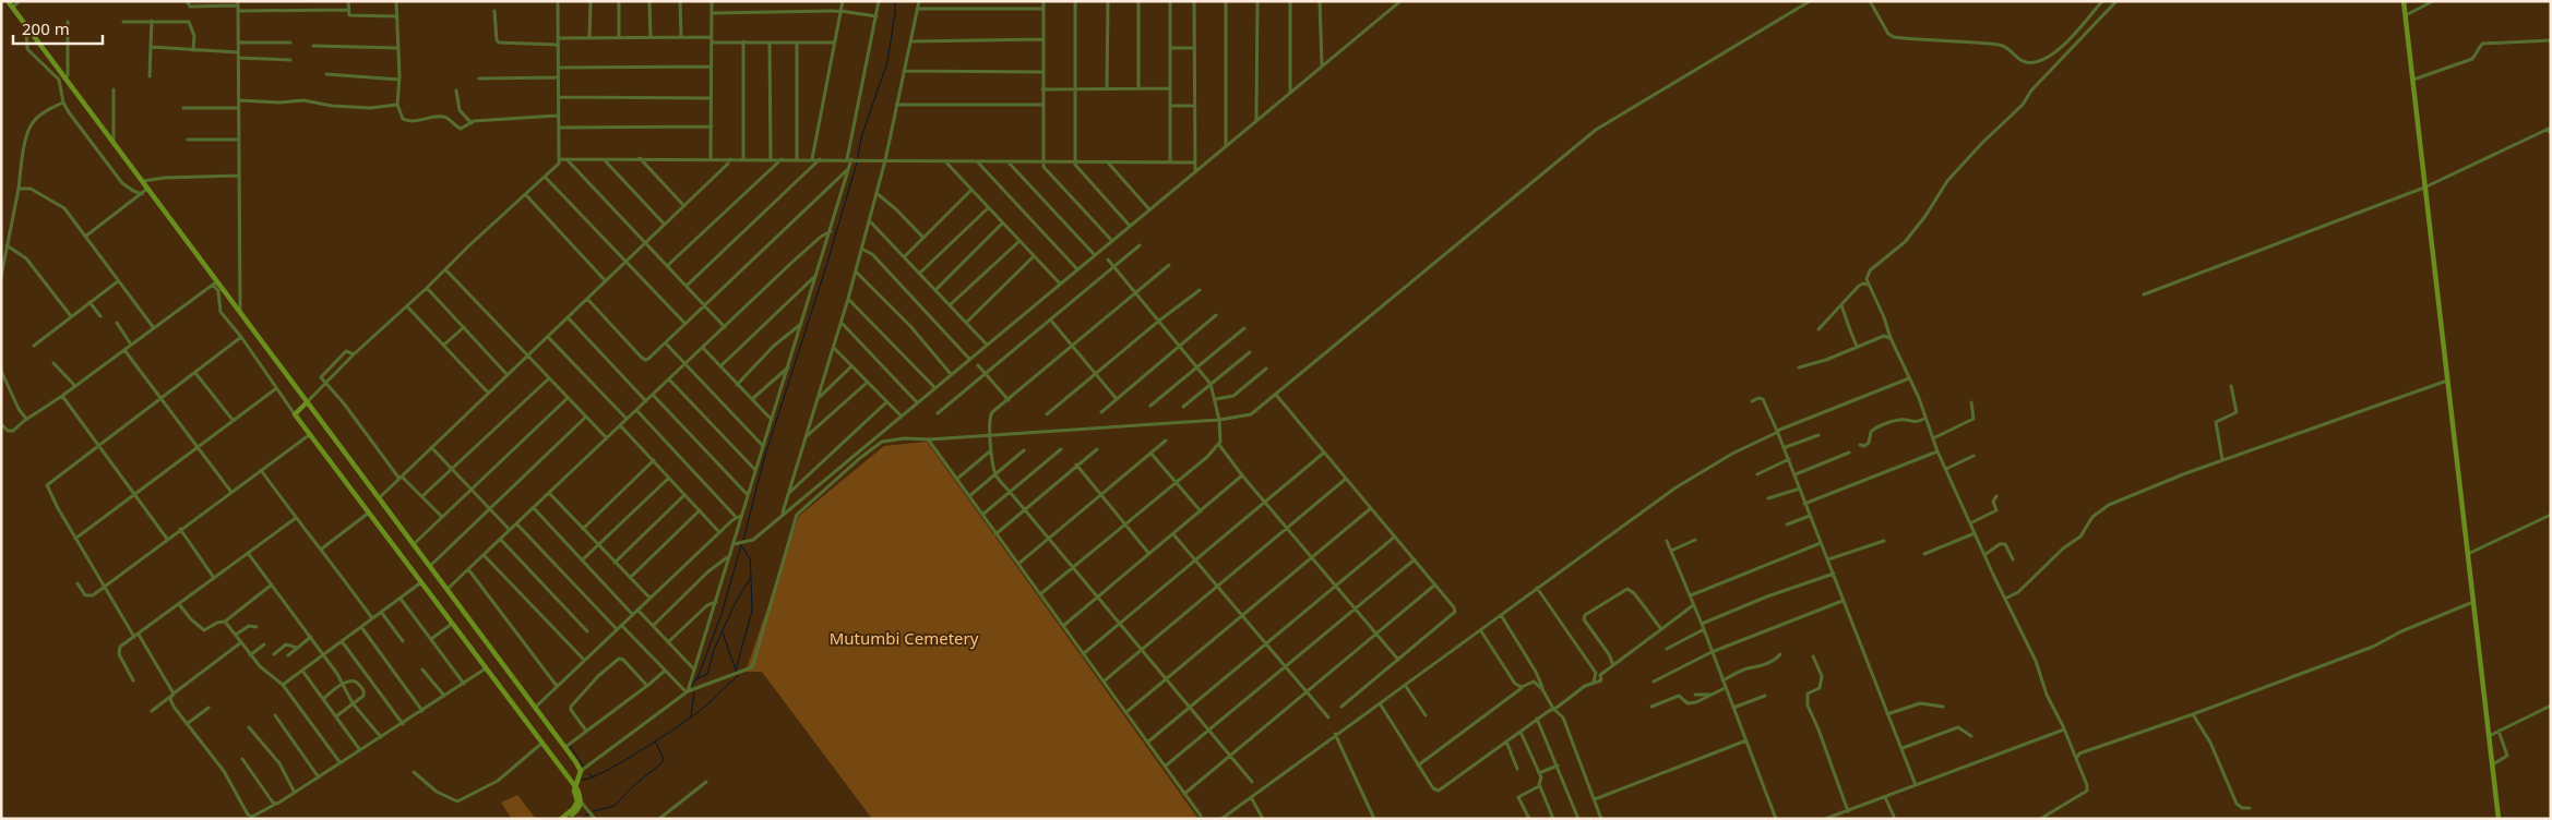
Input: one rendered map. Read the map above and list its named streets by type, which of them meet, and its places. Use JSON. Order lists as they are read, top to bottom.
{
  "parks": ["Mutumbi Cemetery"],
  "scale_bar": "200 m"
}
